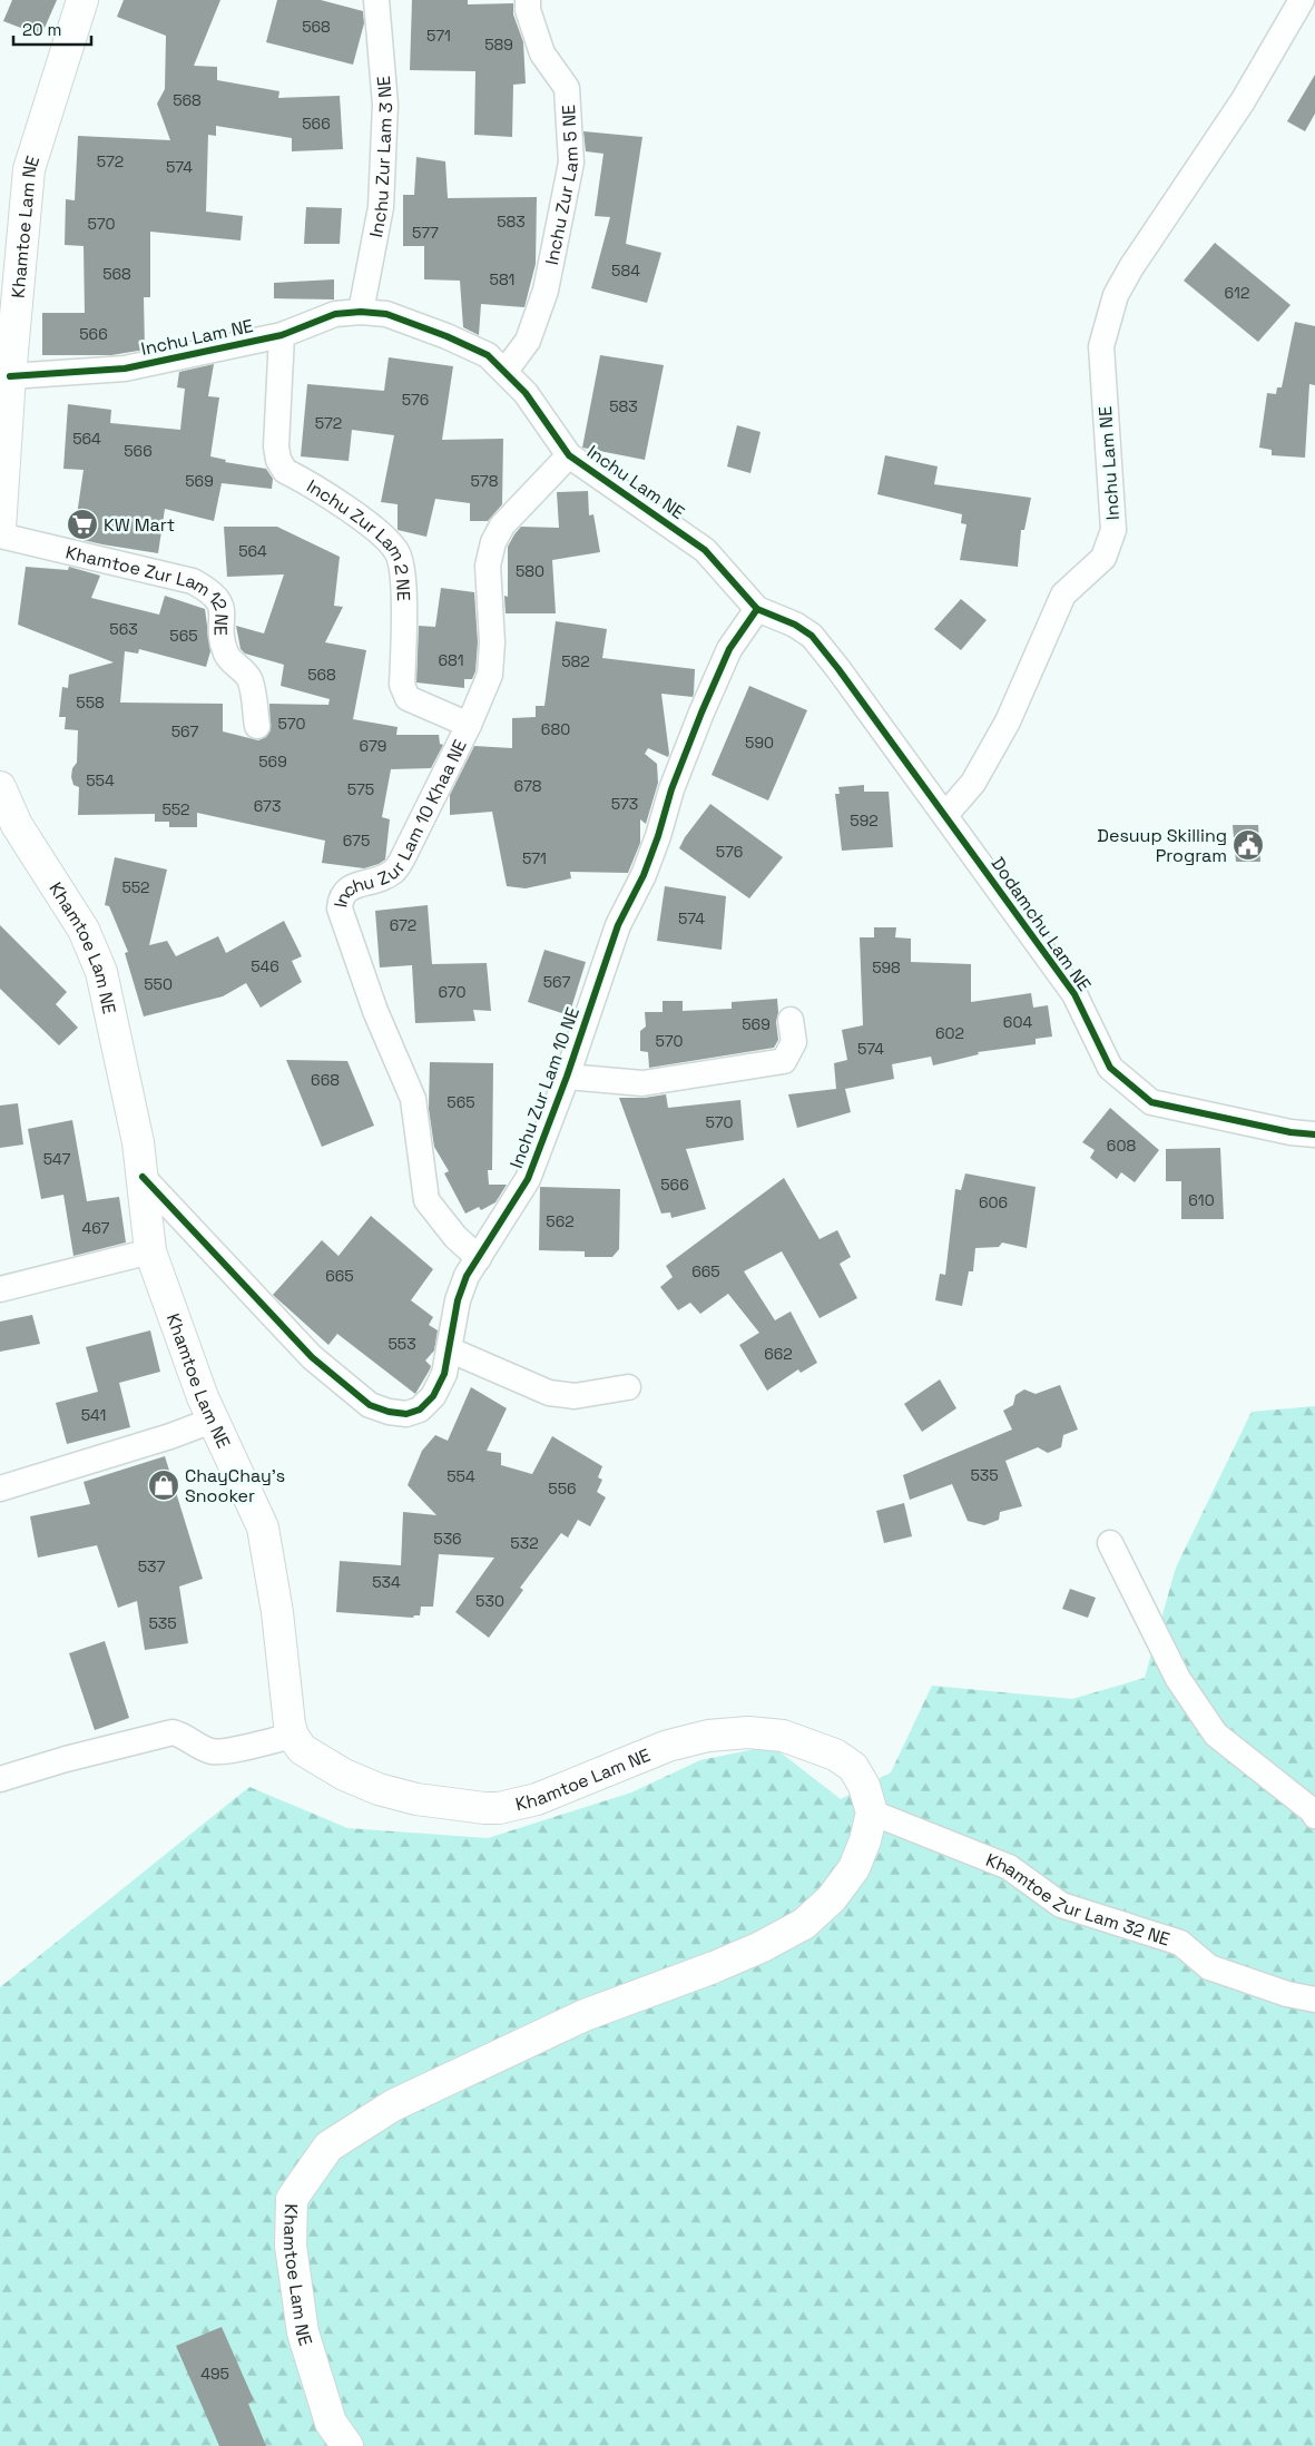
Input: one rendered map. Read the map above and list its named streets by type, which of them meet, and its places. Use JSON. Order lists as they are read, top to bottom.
{
  "streets": {
    "main road": ["Khamtoe Lam NE"],
    "street": [
      "Inchu Zur Lam 3 NE",
      "Inchu Zur Lam 5 NE",
      "Inchu Lam NE",
      "Inchu Zur Lam 2 NE",
      "Khamtoe Zur Lam 12 NE",
      "Inchu Zur Lam 10 Khaa NE",
      "Dodamchu Lam NE",
      "Inchu Zur Lam 10 NE",
      "Khamtoe Zur Lam 32 NE"
    ]
  },
  "crossings": [
    ["Inchu Zur Lam 3 NE", "Inchu Lam NE"],
    ["Inchu Zur Lam 5 NE", "Inchu Lam NE"],
    ["Khamtoe Lam NE", "Inchu Lam NE"],
    ["Khamtoe Lam NE", "Inchu Zur Lam 10 NE"],
    ["Khamtoe Lam NE", "Khamtoe Zur Lam 32 NE"],
    ["Inchu Lam NE", "Inchu Zur Lam 2 NE"],
    ["Inchu Lam NE", "Inchu Zur Lam 10 Khaa NE"],
    ["Inchu Lam NE", "Dodamchu Lam NE"],
    ["Inchu Lam NE", "Inchu Zur Lam 10 NE"],
    ["Inchu Zur Lam 2 NE", "Inchu Zur Lam 10 Khaa NE"],
    ["Inchu Zur Lam 10 Khaa NE", "Inchu Zur Lam 10 NE"]
  ],
  "places": {
    "supermarket": ["KW Mart"],
    "public building": ["Desuup Skilling Program"],
    "shop": ["ChayChay's Snooker"]
  },
  "house_numbers": [
    "568",
    "571",
    "589",
    "568",
    "566",
    "572",
    "574",
    "583",
    "570",
    "577",
    "584",
    "568",
    "581",
    "612",
    "566",
    "576",
    "583",
    "572",
    "564",
    "566",
    "569",
    "578",
    "564",
    "580",
    "563",
    "565",
    "681",
    "582",
    "568",
    "558",
    "570",
    "680",
    "567",
    "590",
    "679",
    "569",
    "554",
    "678",
    "575",
    "573",
    "673",
    "552",
    "592",
    "675",
    "576",
    "571",
    "552",
    "574",
    "672",
    "546",
    "598",
    "567",
    "550",
    "670",
    "604",
    "569",
    "602",
    "570",
    "574",
    "668",
    "565",
    "570",
    "608",
    "547",
    "566",
    "610",
    "606",
    "562",
    "467",
    "665",
    "665",
    "553",
    "662",
    "541",
    "535",
    "554",
    "556",
    "536",
    "532",
    "537",
    "534",
    "530",
    "535",
    "495"
  ],
  "scale_bar": "20 m"
}
